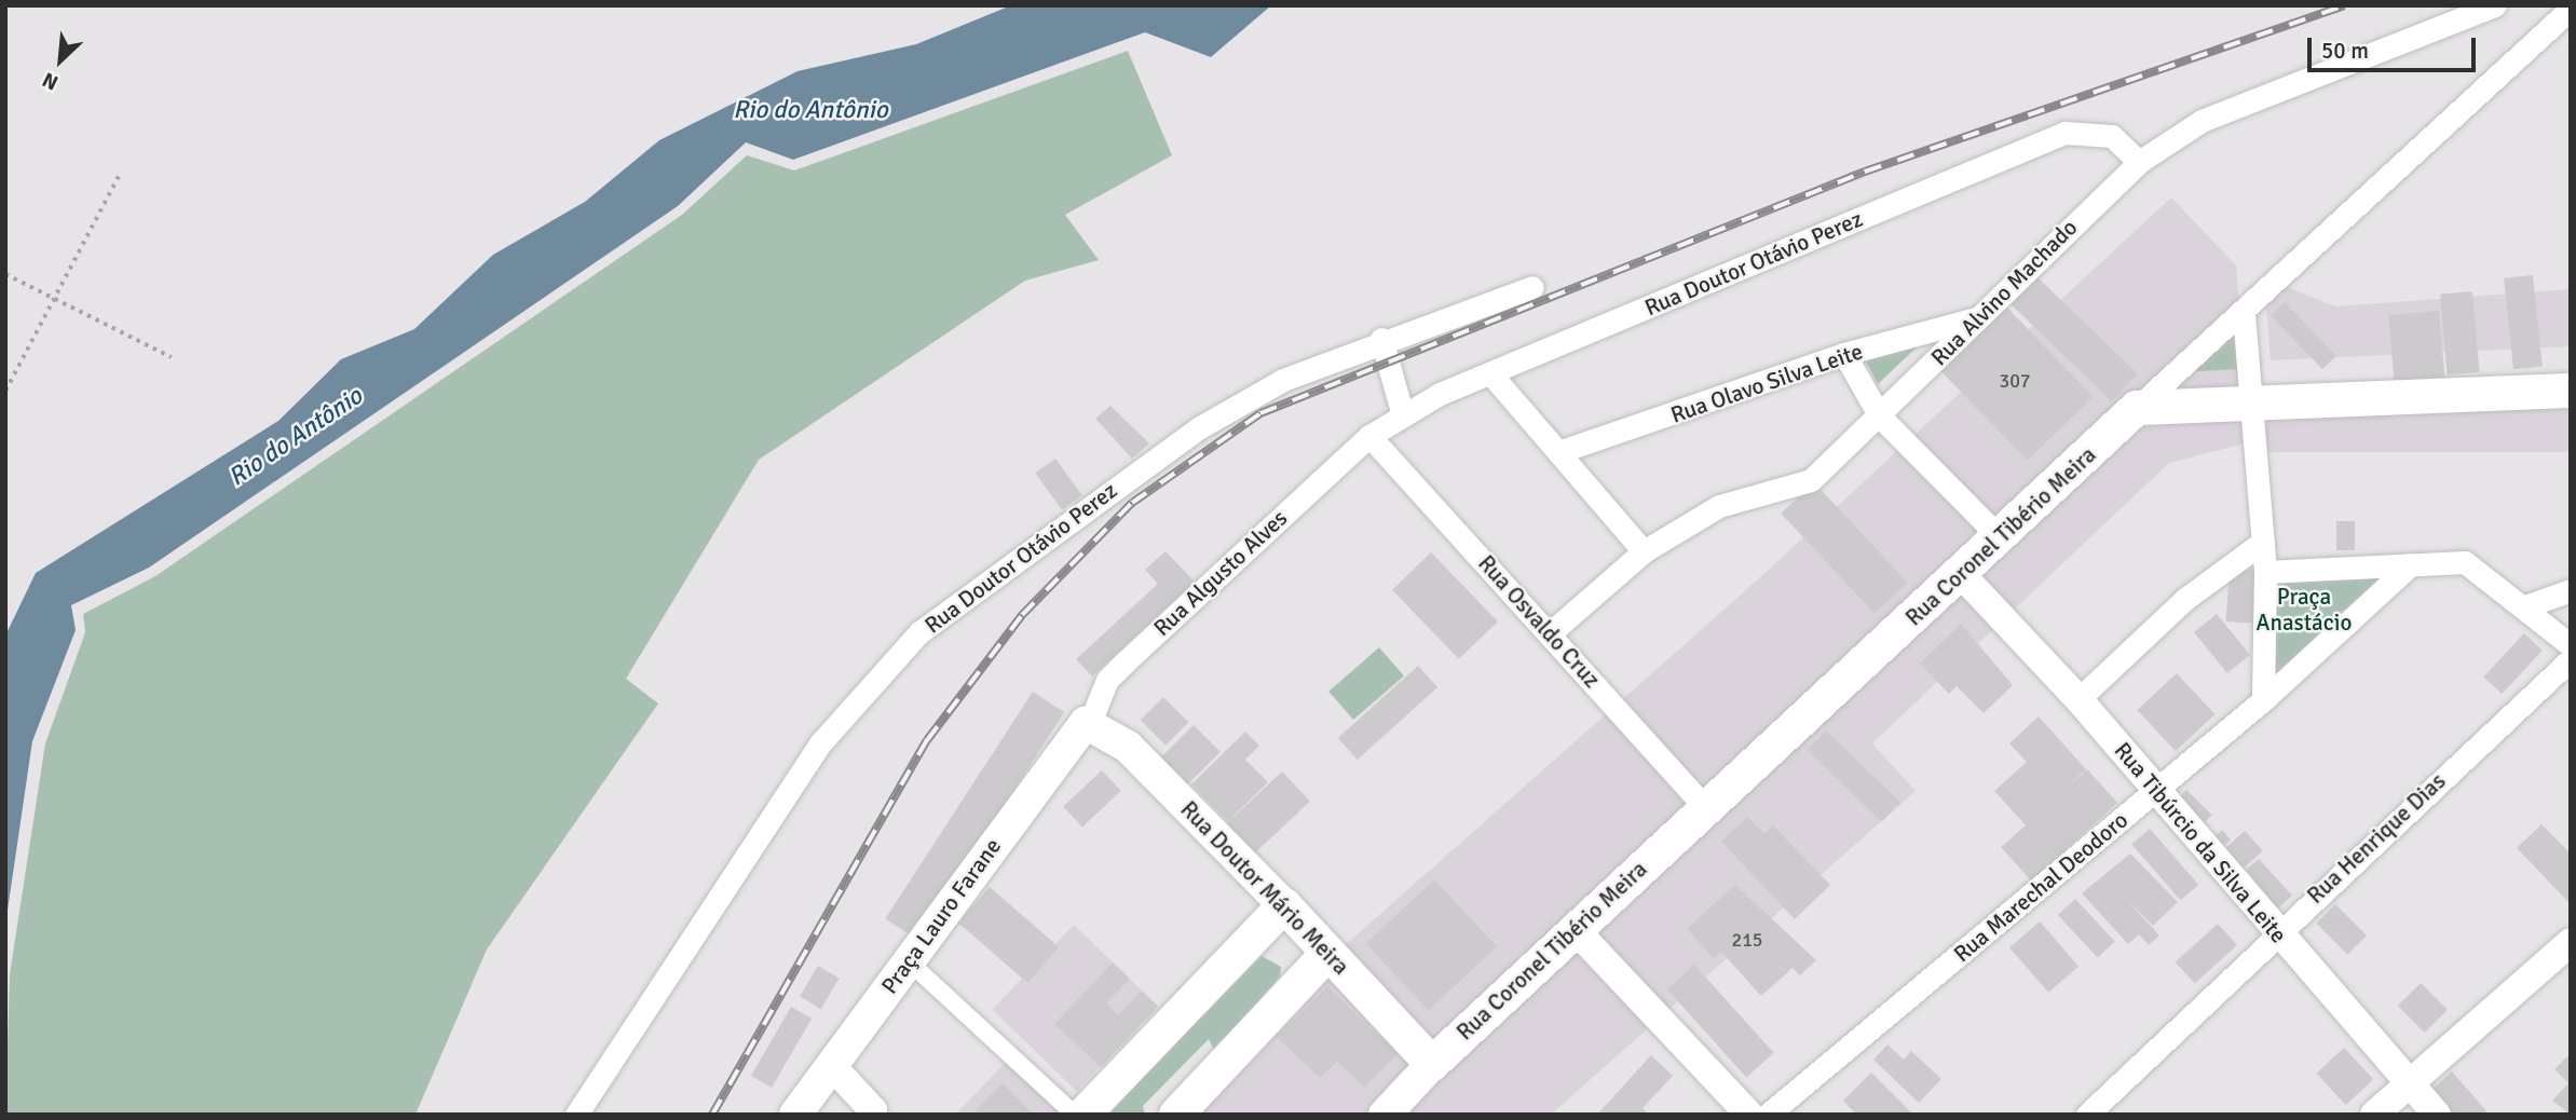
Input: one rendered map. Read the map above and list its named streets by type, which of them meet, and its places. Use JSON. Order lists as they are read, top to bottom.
{
  "streets": {
    "main road": ["Rua Coronel Tibério Meira", "Rua Doutor Mário Meira", "Praça Lauro Farane"],
    "street": [
      "Rua Doutor Otávio Perez",
      "Rua Alvino Machado",
      "Rua Olavo Silva Leite",
      "Rua Algusto Alves",
      "Rua Osvaldo Cruz",
      "Rua Henrique Dias",
      "Rua Tibúrcio da Silva Leite",
      "Rua Marechal Deodoro"
    ]
  },
  "crossings": [
    ["Rua Doutor Otávio Perez", "Rua Alvino Machado"],
    ["Rua Doutor Otávio Perez", "Rua Algusto Alves"],
    ["Rua Doutor Otávio Perez", "Rua Osvaldo Cruz"],
    ["Rua Alvino Machado", "Rua Olavo Silva Leite"],
    ["Rua Alvino Machado", "Rua Osvaldo Cruz"],
    ["Rua Coronel Tibério Meira", "Rua Osvaldo Cruz"],
    ["Rua Coronel Tibério Meira", "Rua Tibúrcio da Silva Leite"],
    ["Rua Coronel Tibério Meira", "Rua Doutor Mário Meira"],
    ["Rua Algusto Alves", "Rua Osvaldo Cruz"],
    ["Rua Algusto Alves", "Rua Doutor Mário Meira"],
    ["Rua Algusto Alves", "Praça Lauro Farane"],
    ["Rua Henrique Dias", "Rua Tibúrcio da Silva Leite"],
    ["Rua Tibúrcio da Silva Leite", "Rua Marechal Deodoro"],
    ["Rua Doutor Mário Meira", "Praça Lauro Farane"]
  ],
  "water": ["Rio do Antônio"],
  "parks": ["Praça Anastácio"],
  "house_numbers": ["307", "215"],
  "scale_bar": "50 m",
  "north": "bottom left"
}
